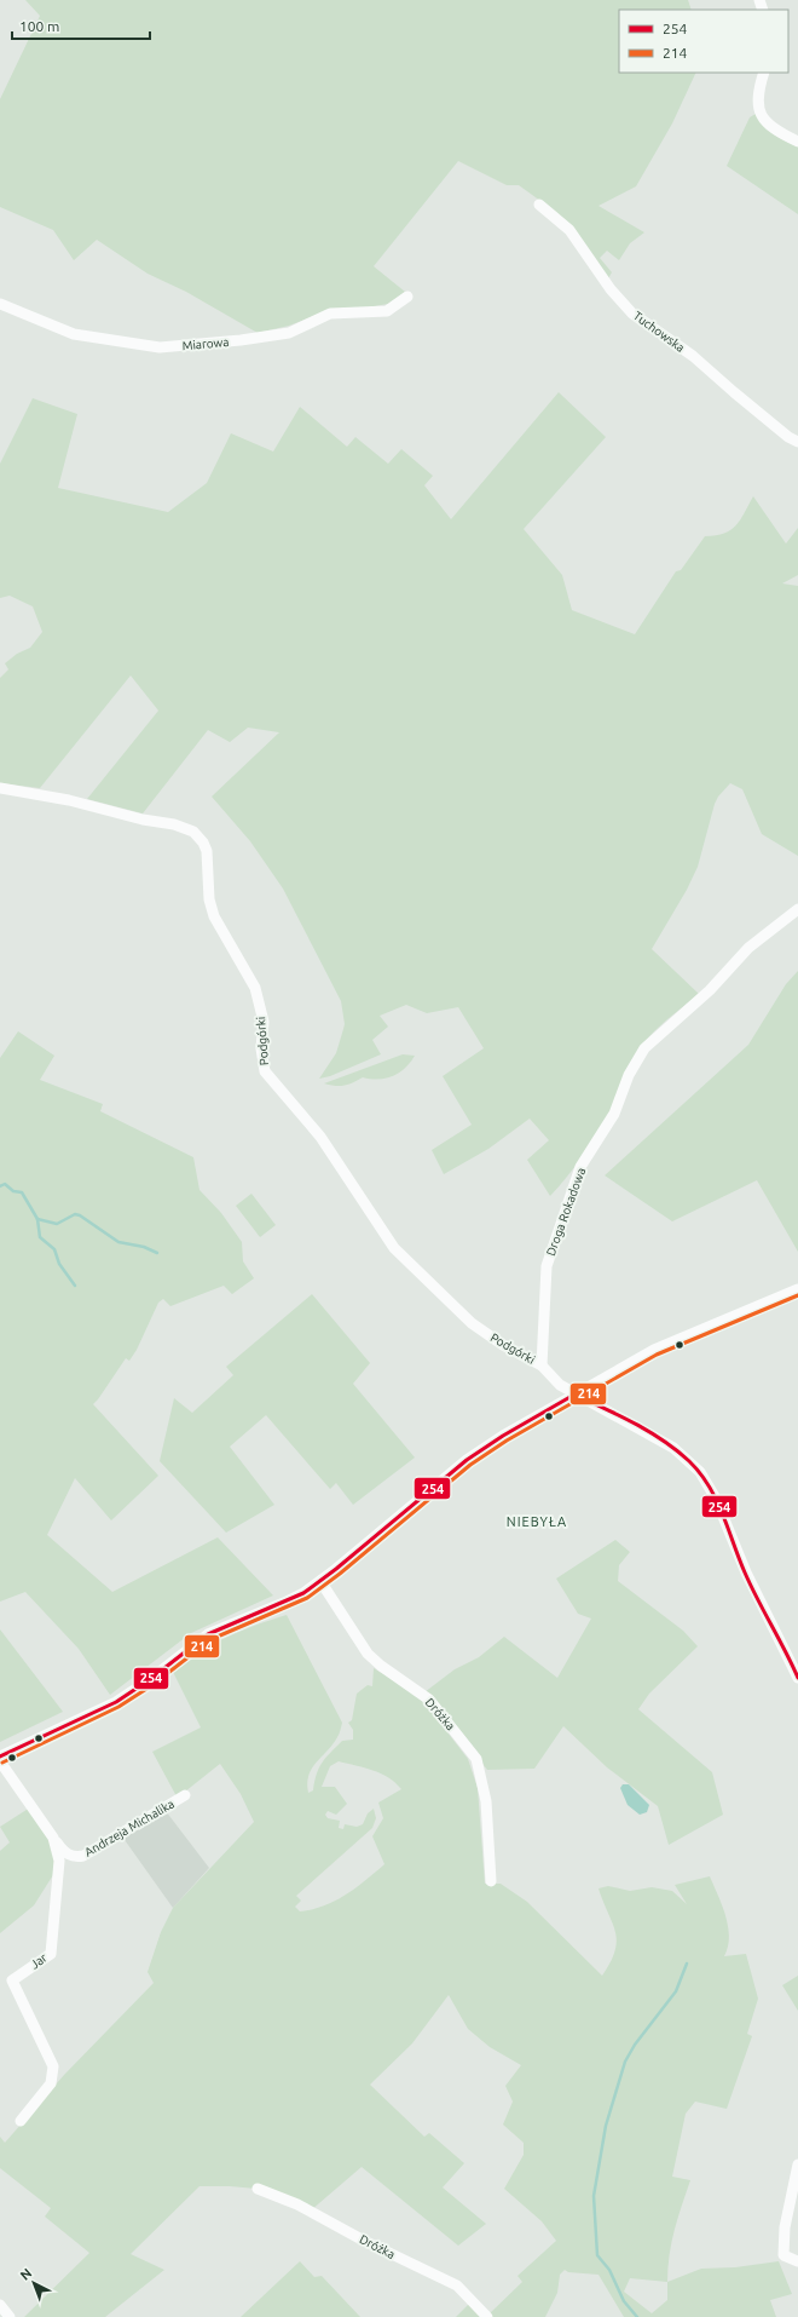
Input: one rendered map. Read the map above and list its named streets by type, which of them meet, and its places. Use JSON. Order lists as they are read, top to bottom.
{
  "streets": {
    "street": [
      "Tuchowska",
      "Miarowa",
      "Podgórki",
      "Droga Rokadowa",
      "Dróżka",
      "Andrzeja Michalika",
      "Jar"
    ]
  },
  "crossings": [
    ["Podgórki", "Droga Rokadowa"],
    ["Andrzeja Michalika", "Jar"]
  ],
  "districts": ["NIEBYŁA"],
  "lines": ["transit line 214", "transit line 254"],
  "legend": ["254", "214"],
  "scale_bar": "100 m",
  "north": "top left"
}
